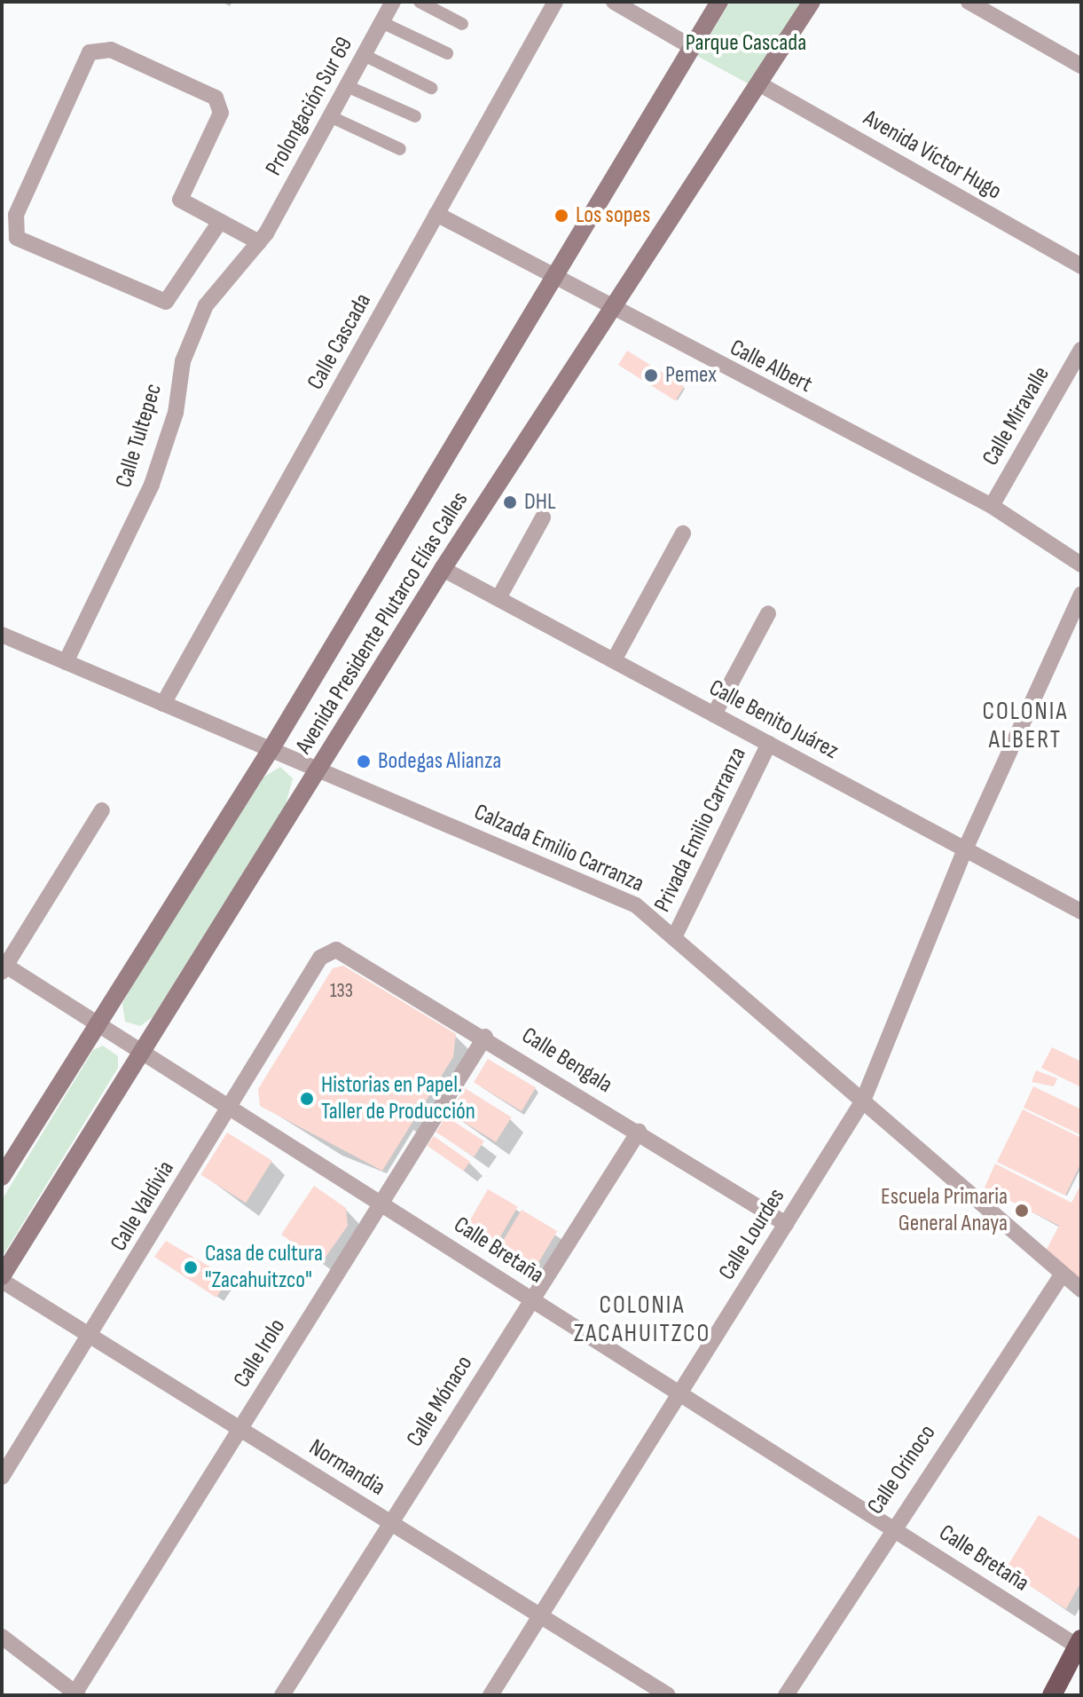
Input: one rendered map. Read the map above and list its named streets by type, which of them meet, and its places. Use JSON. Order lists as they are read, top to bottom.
{
  "streets": {
    "main road": ["Avenida Presidente Plutarco Elías Calles"],
    "street": [
      "Prolongación Sur 69",
      "Avenida Víctor Hugo",
      "Calle Cascada",
      "Calle Albert",
      "Calle Miravalle",
      "Calle Tultepec",
      "Calle Benito Juárez",
      "Privada Emilio Carranza",
      "Calzada Emilio Carranza",
      "Calle Bengala",
      "Calle Valdivia",
      "Calle Lourdes",
      "Calle Bretaña",
      "Calle Irolo",
      "Calle Mónaco",
      "Normandia",
      "Calle Orinoco"
    ]
  },
  "crossings": [
    ["Prolongación Sur 69", "Calle Tultepec"],
    ["Avenida Víctor Hugo", "Avenida Presidente Plutarco Elías Calles"],
    ["Calle Cascada", "Calle Albert"],
    ["Calle Cascada", "Calzada Emilio Carranza"],
    ["Calle Albert", "Calle Miravalle"],
    ["Calle Albert", "Avenida Presidente Plutarco Elías Calles"],
    ["Calle Tultepec", "Calzada Emilio Carranza"],
    ["Avenida Presidente Plutarco Elías Calles", "Calle Benito Juárez"],
    ["Avenida Presidente Plutarco Elías Calles", "Calzada Emilio Carranza"],
    ["Avenida Presidente Plutarco Elías Calles", "Calle Bretaña"],
    ["Avenida Presidente Plutarco Elías Calles", "Normandia"],
    ["Calle Benito Juárez", "Privada Emilio Carranza"],
    ["Calle Benito Juárez", "Calle Lourdes"],
    ["Privada Emilio Carranza", "Calzada Emilio Carranza"],
    ["Calzada Emilio Carranza", "Calle Lourdes"],
    ["Calzada Emilio Carranza", "Calle Orinoco"],
    ["Calle Bengala", "Calle Valdivia"],
    ["Calle Bengala", "Calle Lourdes"],
    ["Calle Bengala", "Calle Irolo"],
    ["Calle Bengala", "Calle Mónaco"],
    ["Calle Valdivia", "Calle Bretaña"],
    ["Calle Valdivia", "Normandia"],
    ["Calle Lourdes", "Calle Bretaña"],
    ["Calle Lourdes", "Normandia"],
    ["Calle Bretaña", "Calle Irolo"],
    ["Calle Bretaña", "Calle Mónaco"],
    ["Calle Bretaña", "Calle Orinoco"],
    ["Calle Irolo", "Normandia"],
    ["Calle Mónaco", "Normandia"]
  ],
  "districts": ["COLONIA ALBERT", "COLONIA ZACAHUITZCO"],
  "parks": ["Parque Cascada"],
  "places": [
    "Los sopes",
    "Pemex",
    "DHL",
    "Bodegas Alianza",
    "Historias en Papel. Taller de Producción",
    "Escuela Primaria General Anaya",
    "Casa de cultura \"Zacahuitzco\""
  ],
  "house_numbers": ["133"]
}
